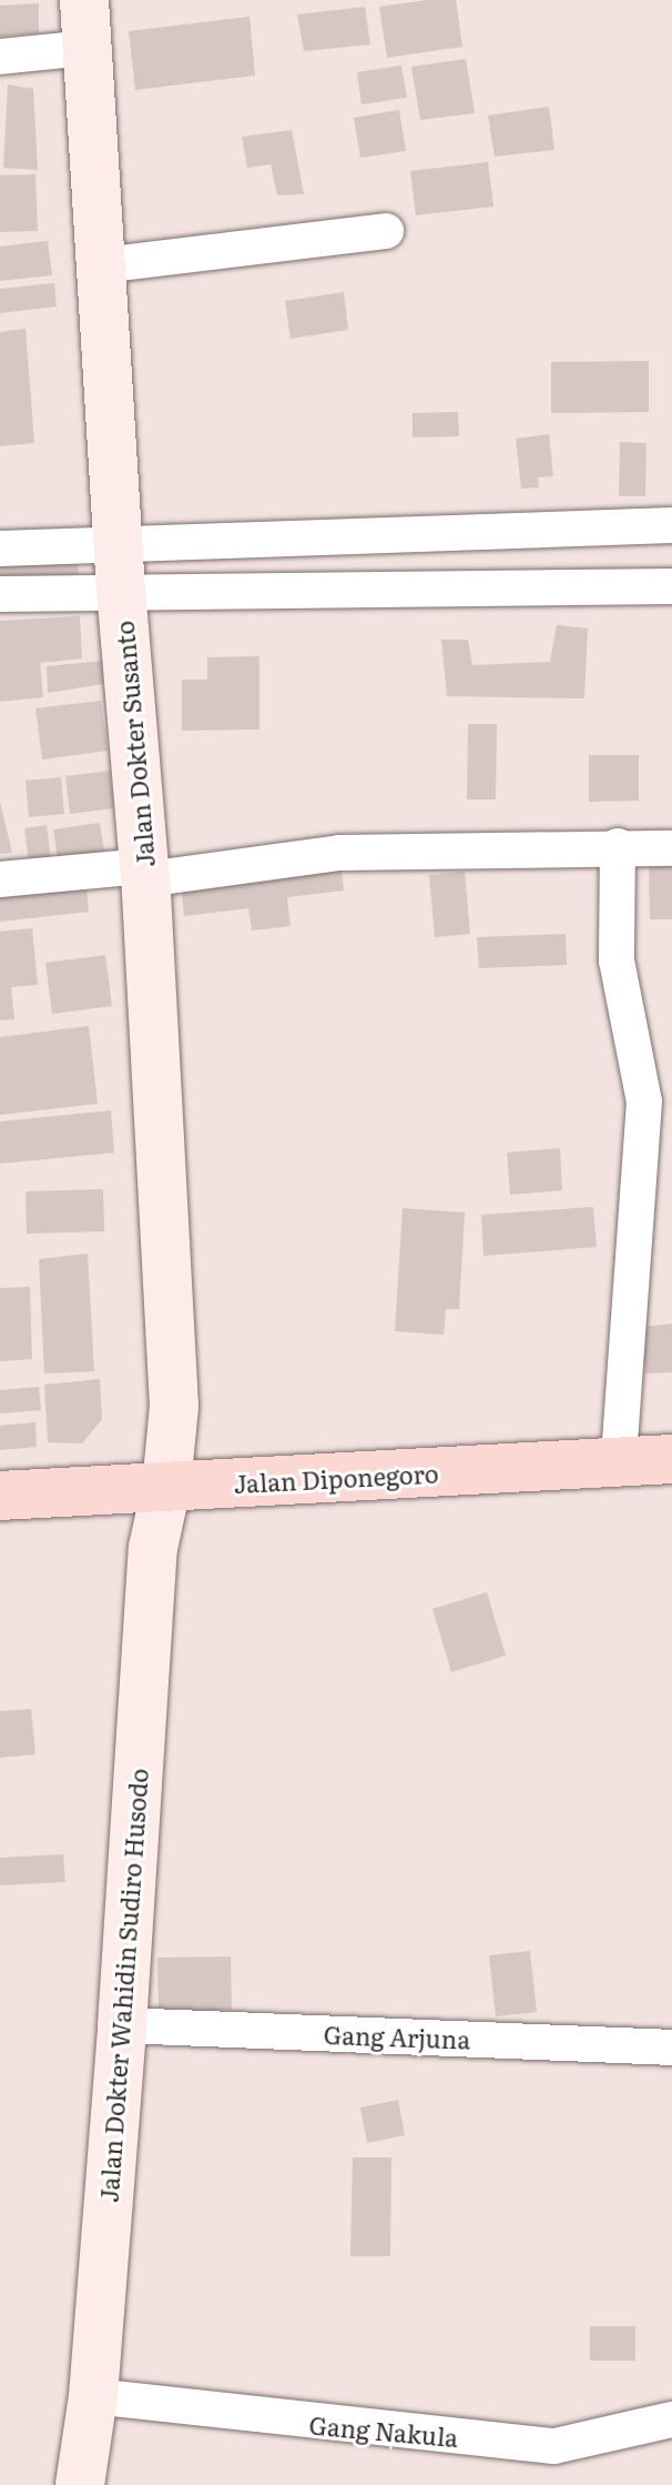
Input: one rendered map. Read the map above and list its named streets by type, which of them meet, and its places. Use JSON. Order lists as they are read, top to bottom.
{
  "streets": {
    "main road": ["Jalan Dokter Susanto", "Jalan Diponegoro", "Jalan Dokter Wahidin Sudiro Husodo"],
    "street": ["Gang Arjuna", "Gang Nakula"]
  },
  "crossings": [
    ["Jalan Dokter Susanto", "Jalan Diponegoro"],
    ["Jalan Dokter Susanto", "Jalan Dokter Wahidin Sudiro Husodo"],
    ["Jalan Diponegoro", "Jalan Dokter Wahidin Sudiro Husodo"],
    ["Jalan Dokter Wahidin Sudiro Husodo", "Gang Arjuna"],
    ["Jalan Dokter Wahidin Sudiro Husodo", "Gang Nakula"]
  ]
}
